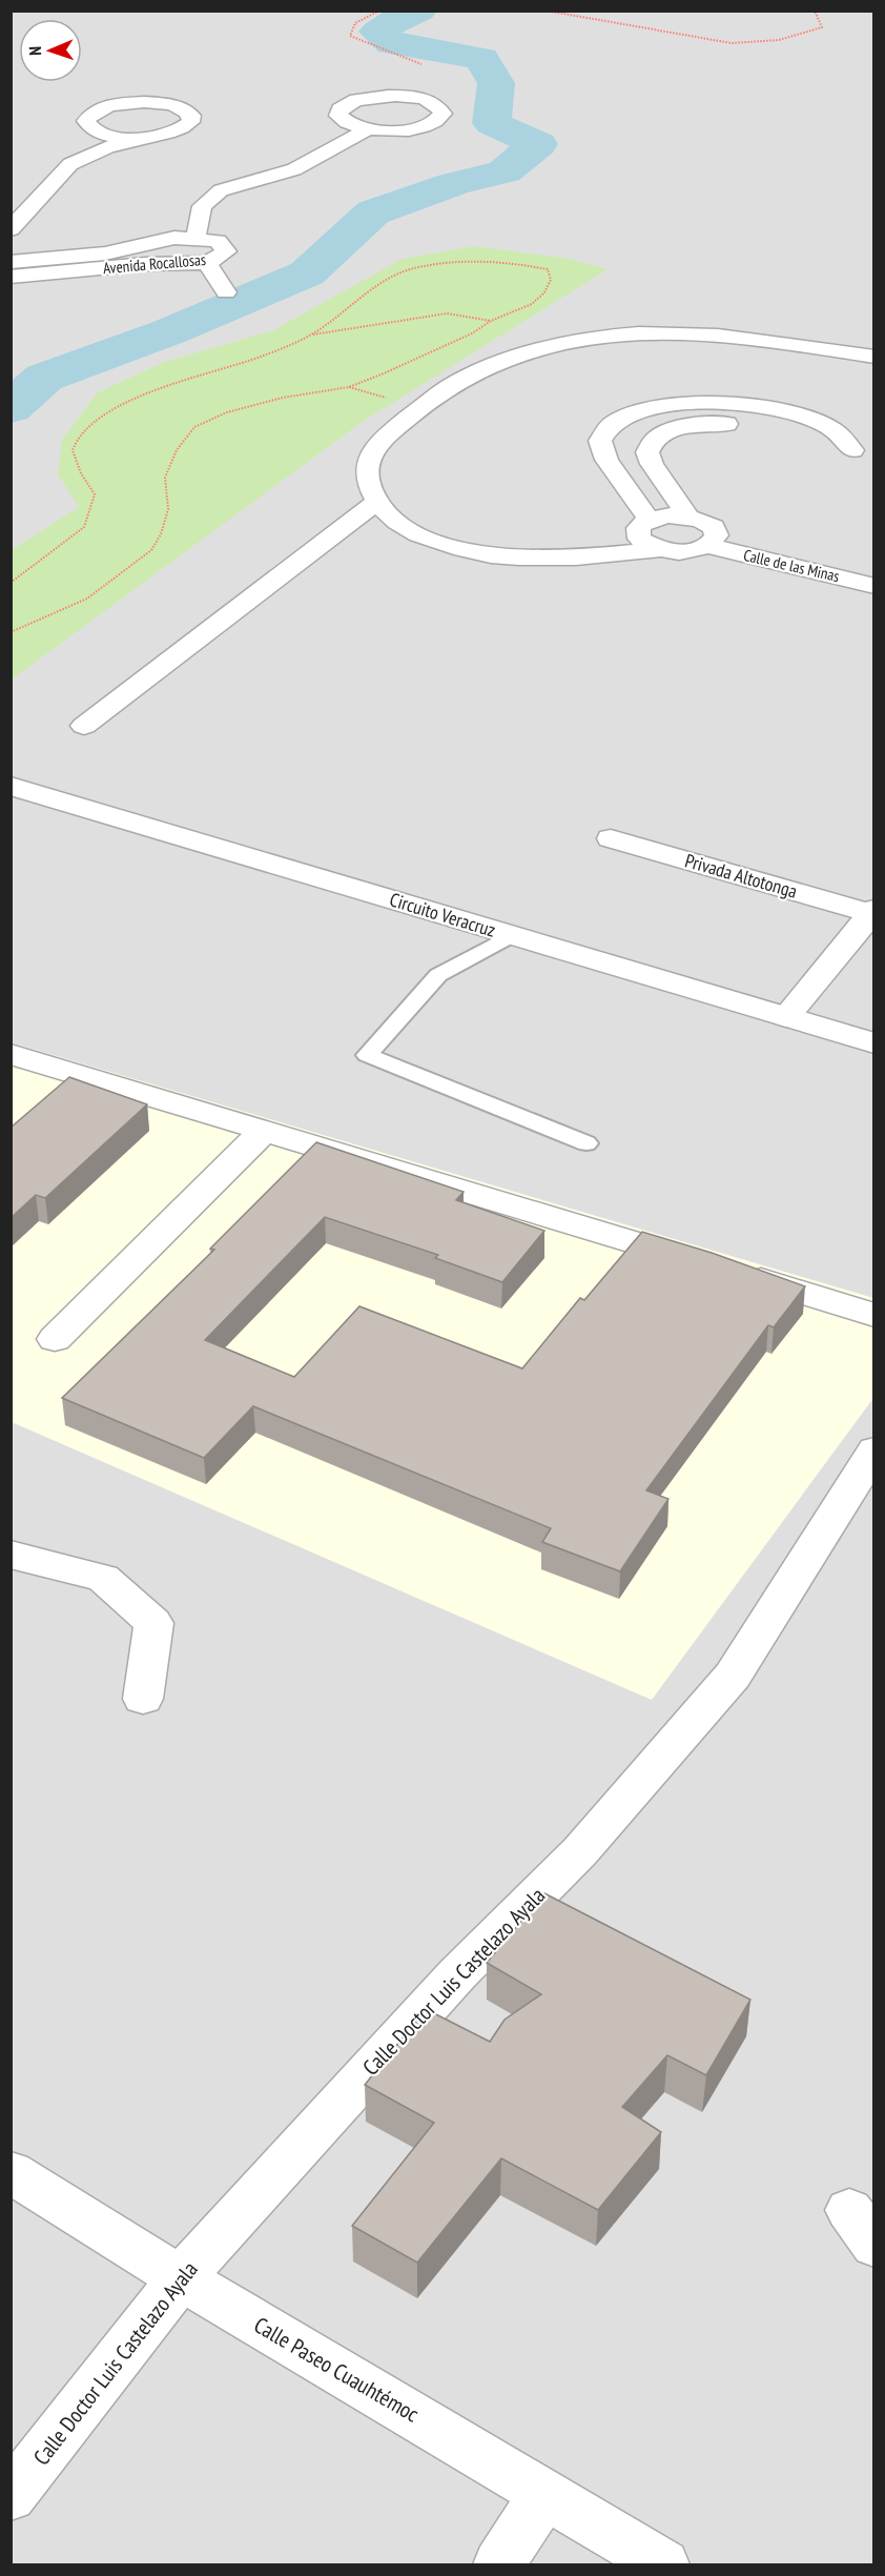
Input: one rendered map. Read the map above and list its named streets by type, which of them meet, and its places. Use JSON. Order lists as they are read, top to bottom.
{
  "streets": {
    "street": [
      "Avenida Rocallosas",
      "Calle de las Minas",
      "Privada Altotonga",
      "Circuito Veracruz",
      "Calle Doctor Luis Castelazo Ayala",
      "Calle Paseo Cuauhtémoc"
    ]
  },
  "crossings": [
    ["Calle Doctor Luis Castelazo Ayala", "Calle Paseo Cuauhtémoc"]
  ],
  "north": "left"
}
